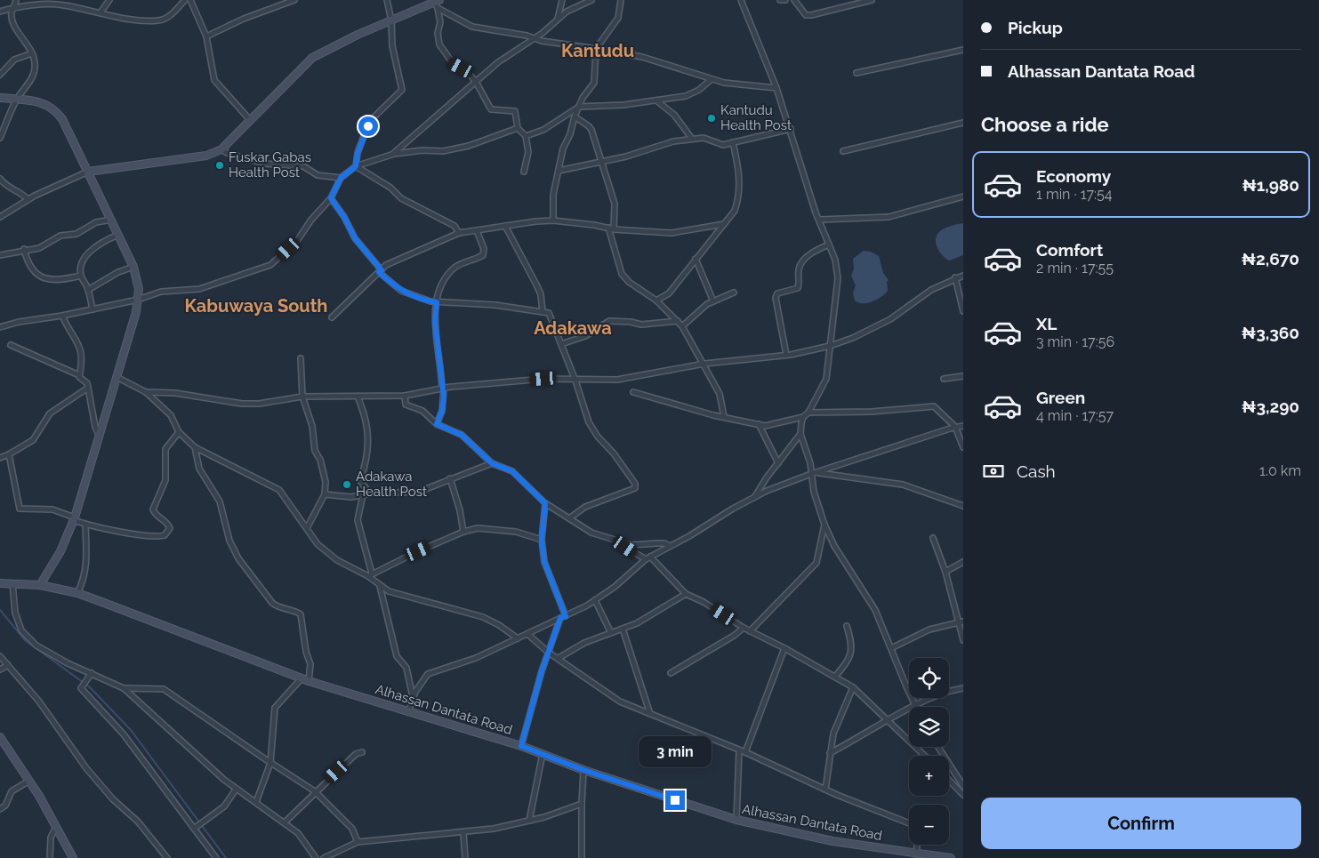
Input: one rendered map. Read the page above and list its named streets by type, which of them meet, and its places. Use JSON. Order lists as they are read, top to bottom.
{
  "streets": {
    "street": ["Alhassan Dantata Road"]
  },
  "districts": ["Kantudu", "Kabuwaya South", "Adakawa"],
  "places": ["Kantudu Health Post", "Fuskar Gabas Health Post", "Adakawa Health Post"],
  "page": {
    "banner": ["Pickup", "Alhassan Dantata Road"],
    "heading": "Choose a ride",
    "list": [
      {
        "name": "Economy",
        "note": "1 min · 17:54",
        "value": "₦1,980"
      },
      {
        "name": "Comfort",
        "note": "2 min · 17:55",
        "value": "₦2,670"
      },
      {
        "name": "XL",
        "note": "3 min · 17:56",
        "value": "₦3,360"
      },
      {
        "name": "Green",
        "note": "4 min · 17:57",
        "value": "₦3,290"
      }
    ],
    "pay": ["Cash", "1.0 km"],
    "map_buttons": ["+", "−"],
    "bubble": "3 min",
    "buttons": "Confirm"
  }
}
